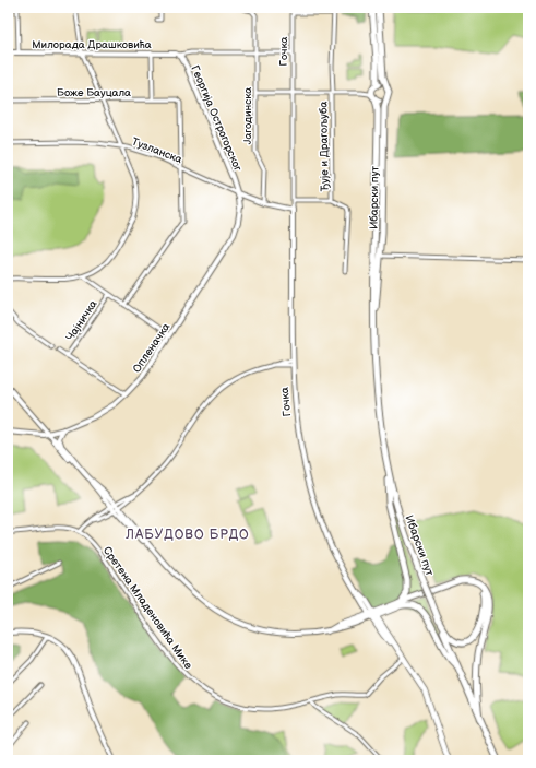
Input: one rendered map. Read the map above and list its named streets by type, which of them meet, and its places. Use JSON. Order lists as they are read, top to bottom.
{
  "streets": {
    "main road": ["Ибарски пут"],
    "street": [
      "Милорада Драшковића",
      "Гочка",
      "Боже Бауцала",
      "Јагодинска",
      "Георгија Острогорског",
      "Ђује и Драгољуба",
      "Тузланска",
      "Чајничка",
      "Опленачка",
      "Сретена Младеновића Мике"
    ]
  },
  "crossings": [
    ["Милорада Драшковића", "Гочка"],
    ["Милорада Драшковића", "Јагодинска"],
    ["Милорада Драшковића", "Георгија Острогорског"],
    ["Гочка", "Ђује и Драгољуба"],
    ["Гочка", "Тузланска"],
    ["Боже Бауцала", "Тузланска"],
    ["Јагодинска", "Ђује и Драгољуба"],
    ["Јагодинска", "Тузланска"],
    ["Георгија Острогорског", "Тузланска"],
    ["Георгија Острогорског", "Опленачка"],
    ["Ђује и Драгољуба", "Ибарски пут"],
    ["Тузланска", "Опленачка"],
    ["Чајничка", "Опленачка"]
  ],
  "districts": ["ЛАБУДОВО БРДО"]
}
